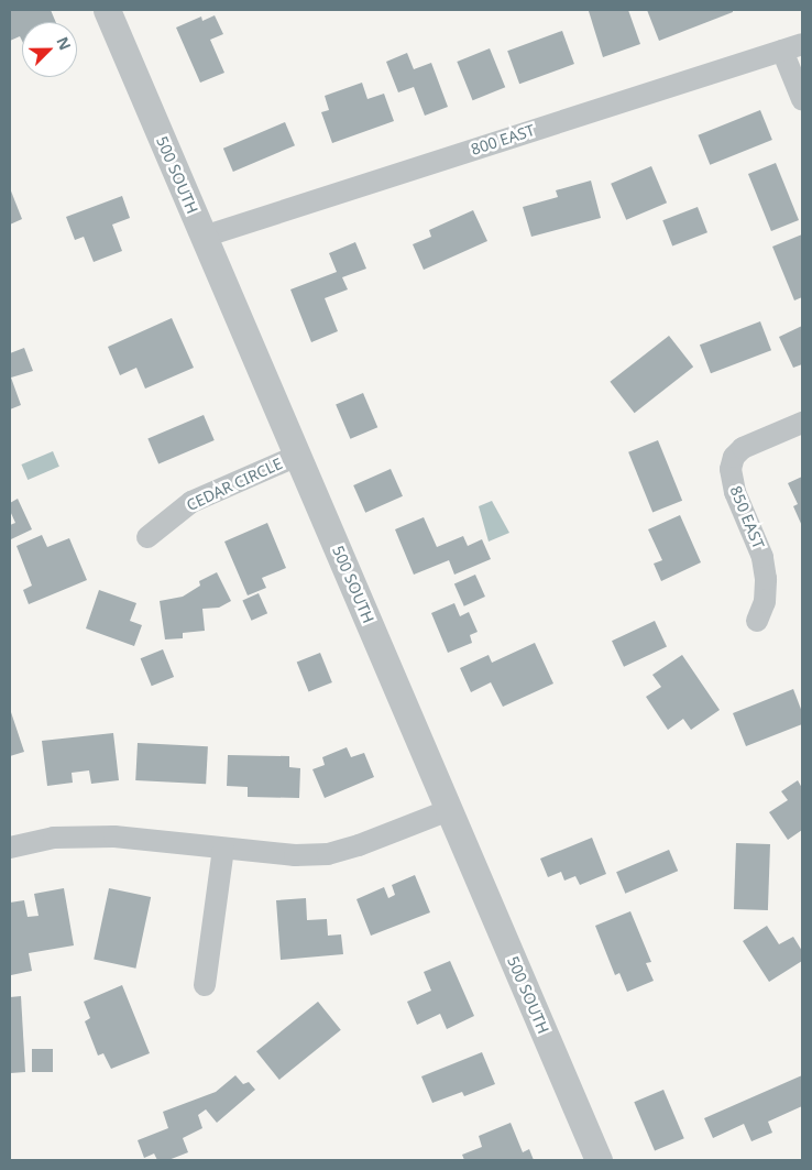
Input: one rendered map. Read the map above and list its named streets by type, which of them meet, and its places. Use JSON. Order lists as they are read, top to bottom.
{
  "streets": {
    "street": [
      "800 EAST",
      "500 SOUTH",
      "CEDAR CIRCLE",
      "850 EAST"
    ]
  },
  "crossings": [
    ["800 EAST", "500 SOUTH"],
    ["500 SOUTH", "CEDAR CIRCLE"]
  ],
  "north": "top right"
}
